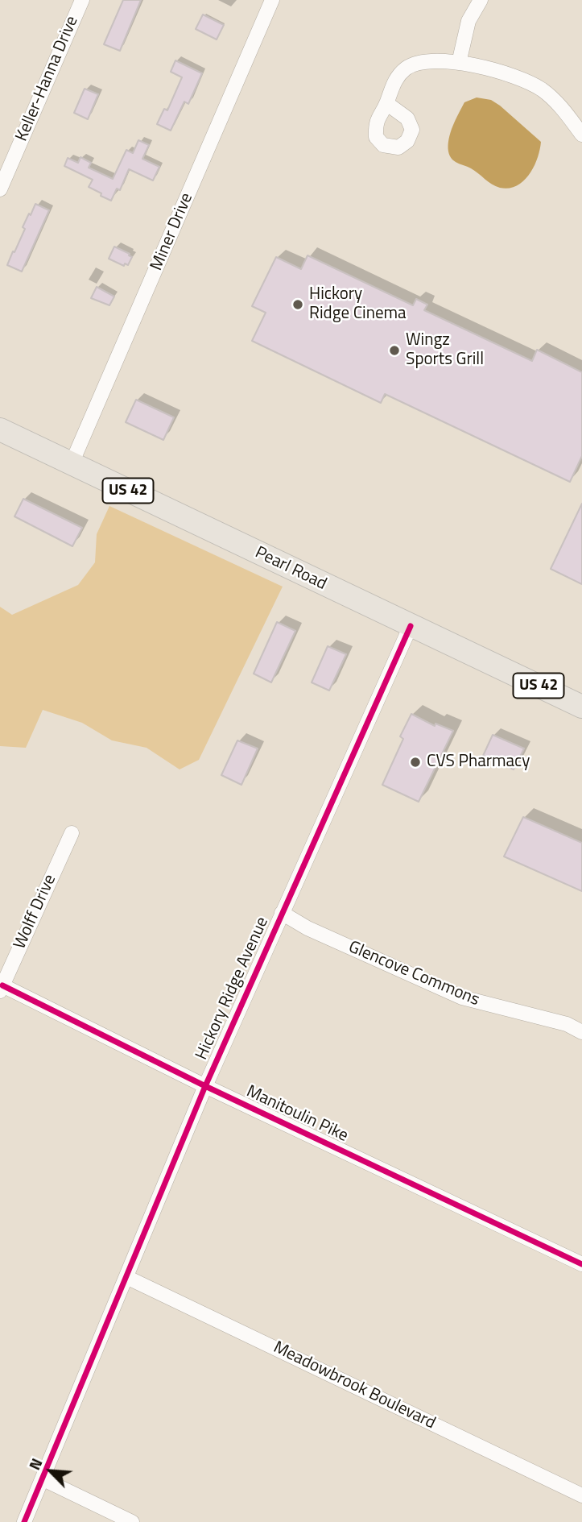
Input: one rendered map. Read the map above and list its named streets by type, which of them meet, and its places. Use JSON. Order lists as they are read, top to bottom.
{
  "streets": {
    "main road": ["US 42", "Pearl Road"],
    "street": [
      "Keller-Hanna Drive",
      "Miner Drive",
      "Wolff Drive",
      "Glencove Commons",
      "Hickory Ridge Avenue",
      "Manitoulin Pike",
      "Meadowbrook Boulevard"
    ]
  },
  "crossings": [
    ["Miner Drive", "Pearl Road"],
    ["Pearl Road", "Hickory Ridge Avenue"],
    ["Wolff Drive", "Manitoulin Pike"],
    ["Glencove Commons", "Hickory Ridge Avenue"],
    ["Hickory Ridge Avenue", "Manitoulin Pike"],
    ["Hickory Ridge Avenue", "Meadowbrook Boulevard"]
  ],
  "places": ["Hickory Ridge Cinema", "Wingz Sports Grill", "CVS Pharmacy"],
  "north": "top left"
}
